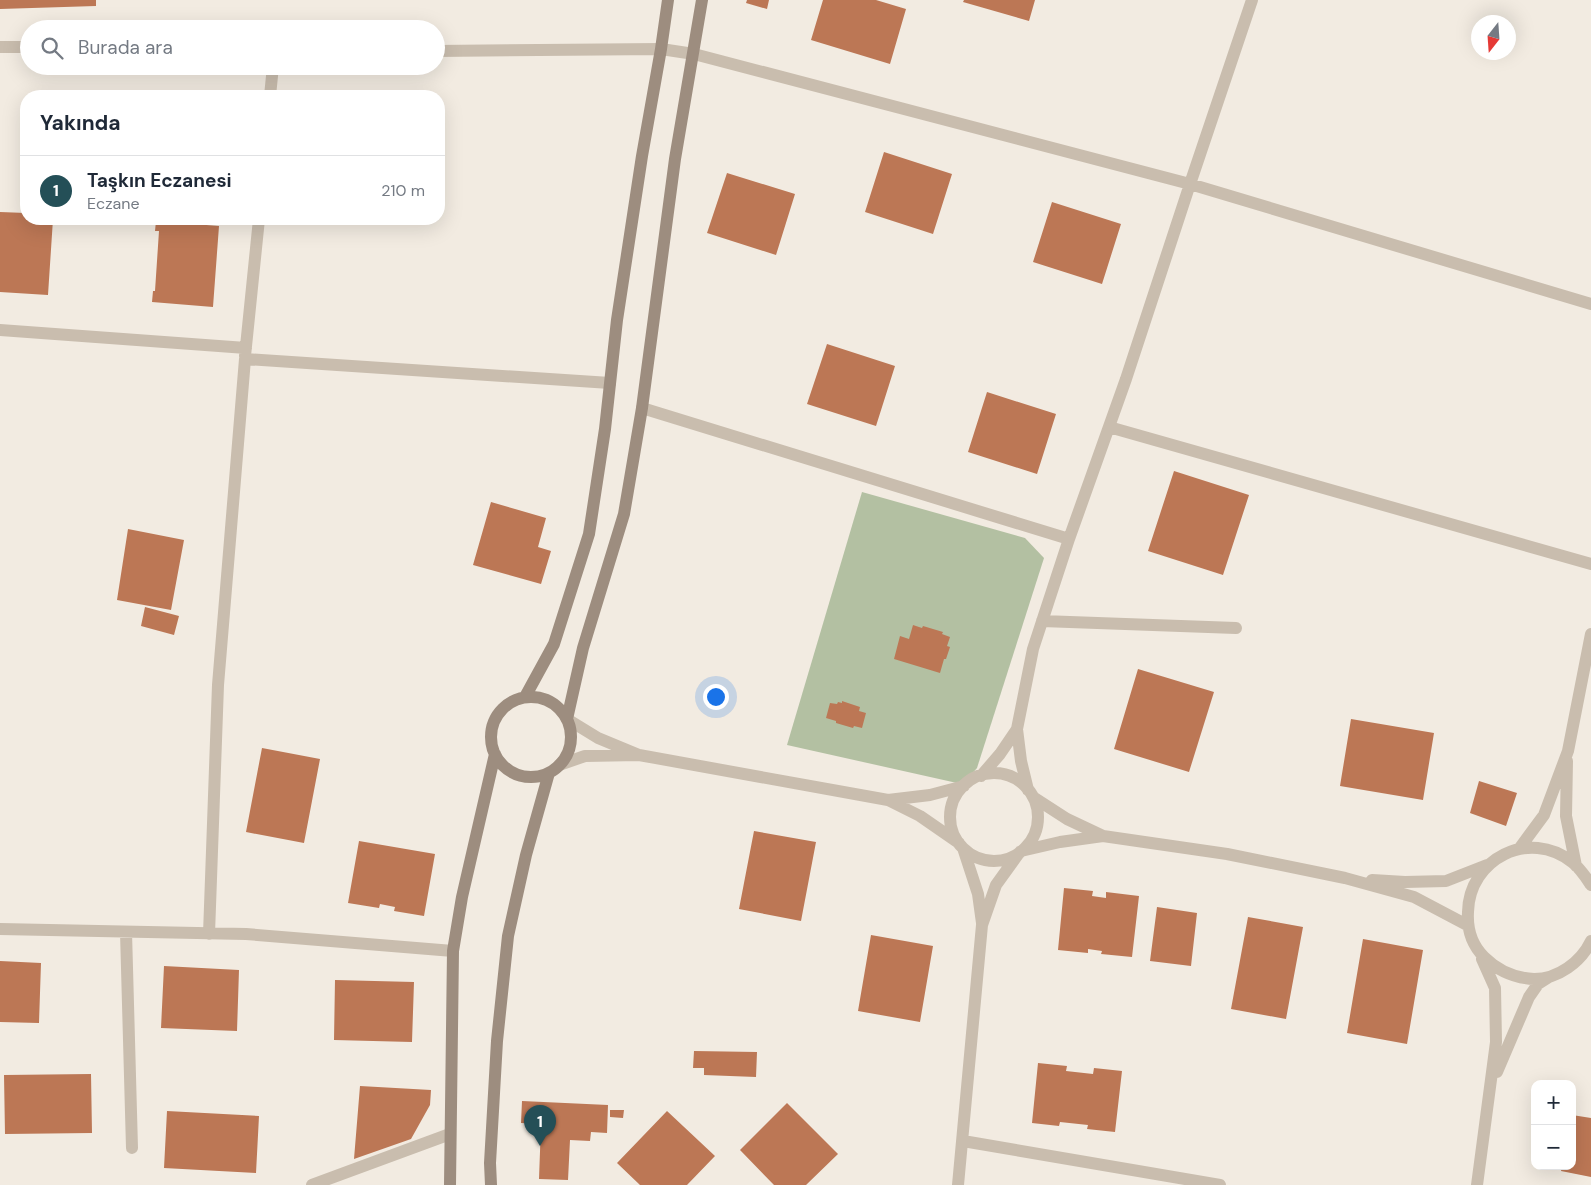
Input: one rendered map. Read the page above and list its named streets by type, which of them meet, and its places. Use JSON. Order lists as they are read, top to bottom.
{
  "north": "bottom",
  "page": {
    "search": "Burada ara",
    "heading": "Yakında",
    "list": [
      {
        "mark": "1",
        "name": "Taşkın Eczanesi",
        "note": "Eczane",
        "value": "210 m"
      }
    ],
    "map_buttons": ["+", "−"],
    "pins": "1"
  }
}
